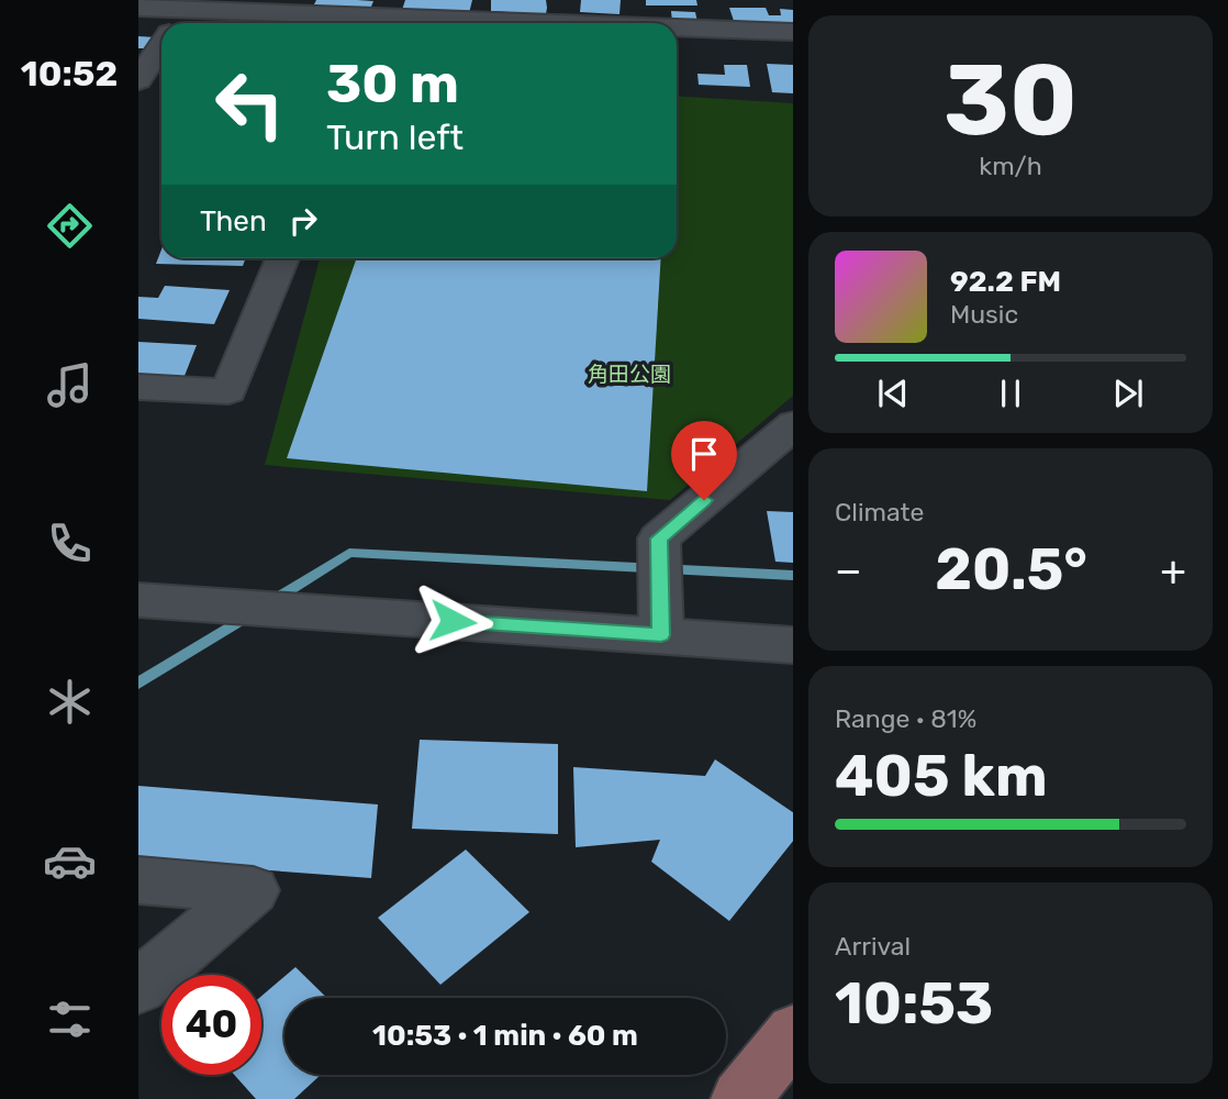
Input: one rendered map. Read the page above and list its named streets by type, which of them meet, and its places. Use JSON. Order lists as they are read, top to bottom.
{
  "parks": ["角田公園"],
  "page": {
    "tabs": "10:52",
    "tile": [
      ["30", "km/h"],
      "Climate",
      ["Range · 81%", "405 km"],
      ["Arrival", "10:53"]
    ],
    "turn": ["30 m", "Turn left"],
    "then": "Then",
    "song": ["92.2 FM", "Music"],
    "heat": ["−", "20.5°", "+"],
    "limit": "40",
    "trip": "10:53 · 1 min · 60 m"
  }
}
